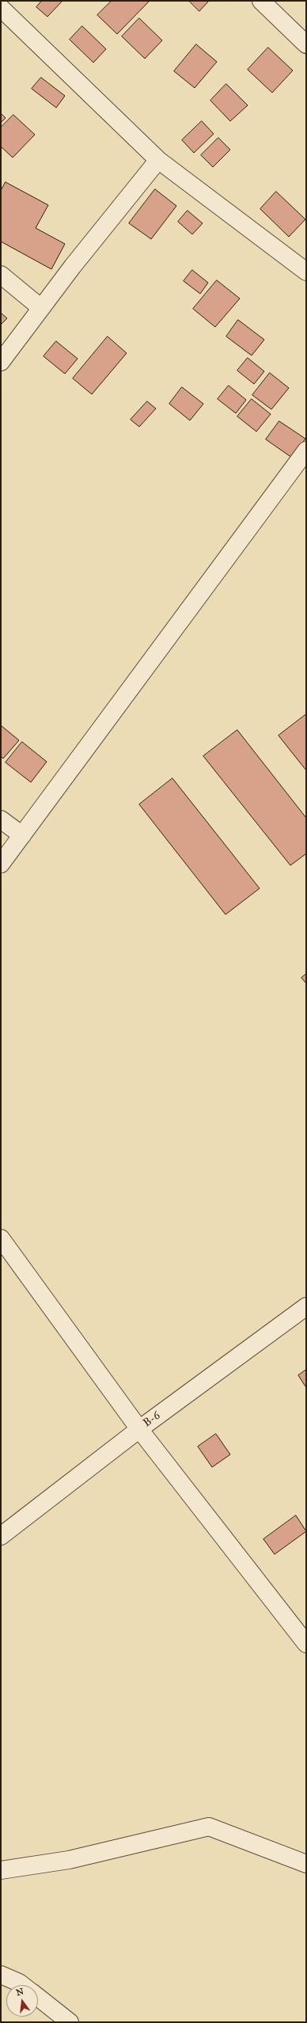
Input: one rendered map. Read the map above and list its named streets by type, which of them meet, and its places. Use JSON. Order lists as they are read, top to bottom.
{
  "streets": {
    "street": ["B-6"]
  },
  "north": "top"
}
